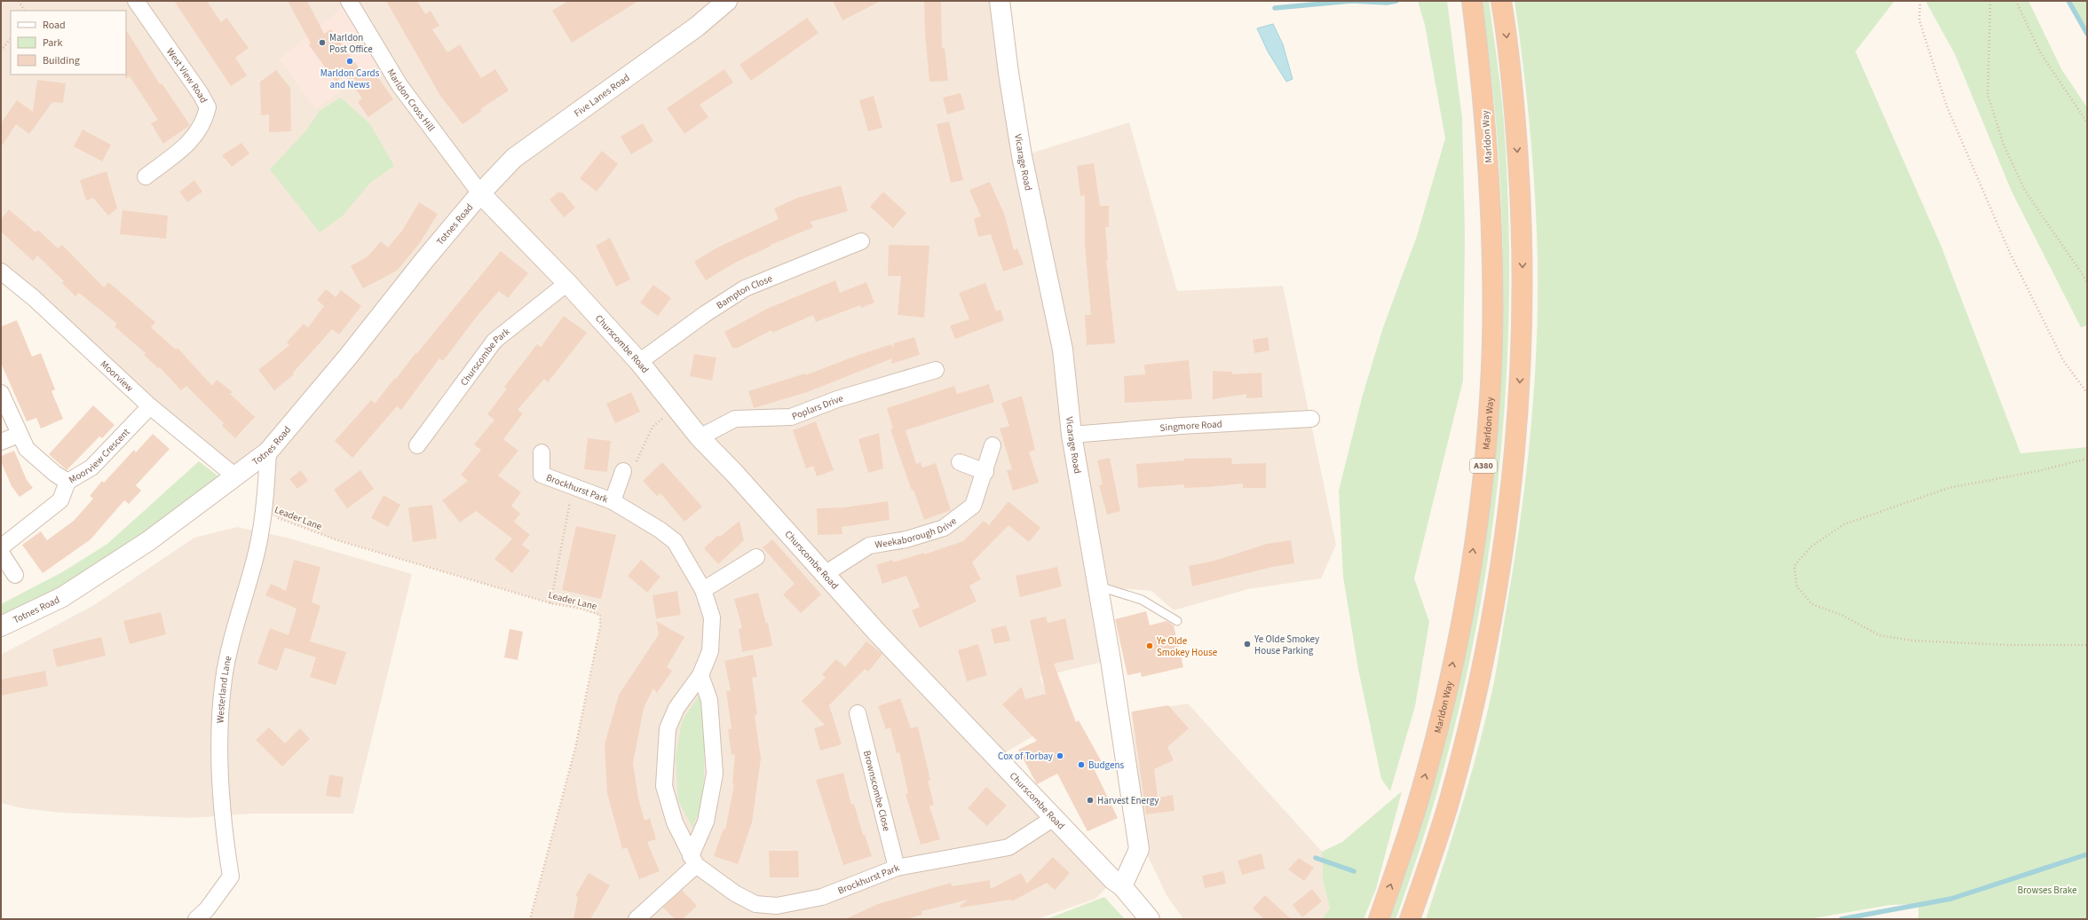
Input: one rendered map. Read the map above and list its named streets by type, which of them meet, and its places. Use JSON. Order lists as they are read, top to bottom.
{
  "streets": {
    "highway": ["Marldon Way", "A380"],
    "street": [
      "West View Road",
      "Five Lanes Road",
      "Marldon Cross Hill",
      "Vicarage Road",
      "Totnes Road",
      "Bampton Close",
      "Churscombe Road",
      "Churscombe Park",
      "Moorview",
      "Poplars Drive",
      "Singmore Road",
      "Moorview Crescent",
      "Brockhurst Park",
      "Weekaborough Drive",
      "Westerland Lane",
      "Brownscombe Close"
    ],
    "path": ["Leader Lane"]
  },
  "crossings": [
    ["Five Lanes Road", "Marldon Cross Hill"],
    ["Five Lanes Road", "Totnes Road"],
    ["Five Lanes Road", "Churscombe Road"],
    ["Marldon Cross Hill", "Totnes Road"],
    ["Marldon Cross Hill", "Churscombe Road"],
    ["Vicarage Road", "Churscombe Road"],
    ["Vicarage Road", "Singmore Road"],
    ["Totnes Road", "Churscombe Road"],
    ["Totnes Road", "Moorview"],
    ["Totnes Road", "Westerland Lane"],
    ["Bampton Close", "Churscombe Road"],
    ["Churscombe Road", "Churscombe Park"],
    ["Churscombe Road", "Poplars Drive"],
    ["Churscombe Road", "Brockhurst Park"],
    ["Churscombe Road", "Weekaborough Drive"],
    ["Moorview", "Moorview Crescent"],
    ["Brockhurst Park", "Brownscombe Close"],
    ["Leader Lane", "Westerland Lane"]
  ],
  "parks": ["Browses Brake"],
  "places": [
    "Marldon Post Office",
    "Marldon Cards and News",
    "Ye Olde Smokey House Parking",
    "Ye Olde Smokey House",
    "Cox of Torbay",
    "Budgens",
    "Harvest Energy"
  ],
  "legend": ["Road", "Park", "Building"]
}
